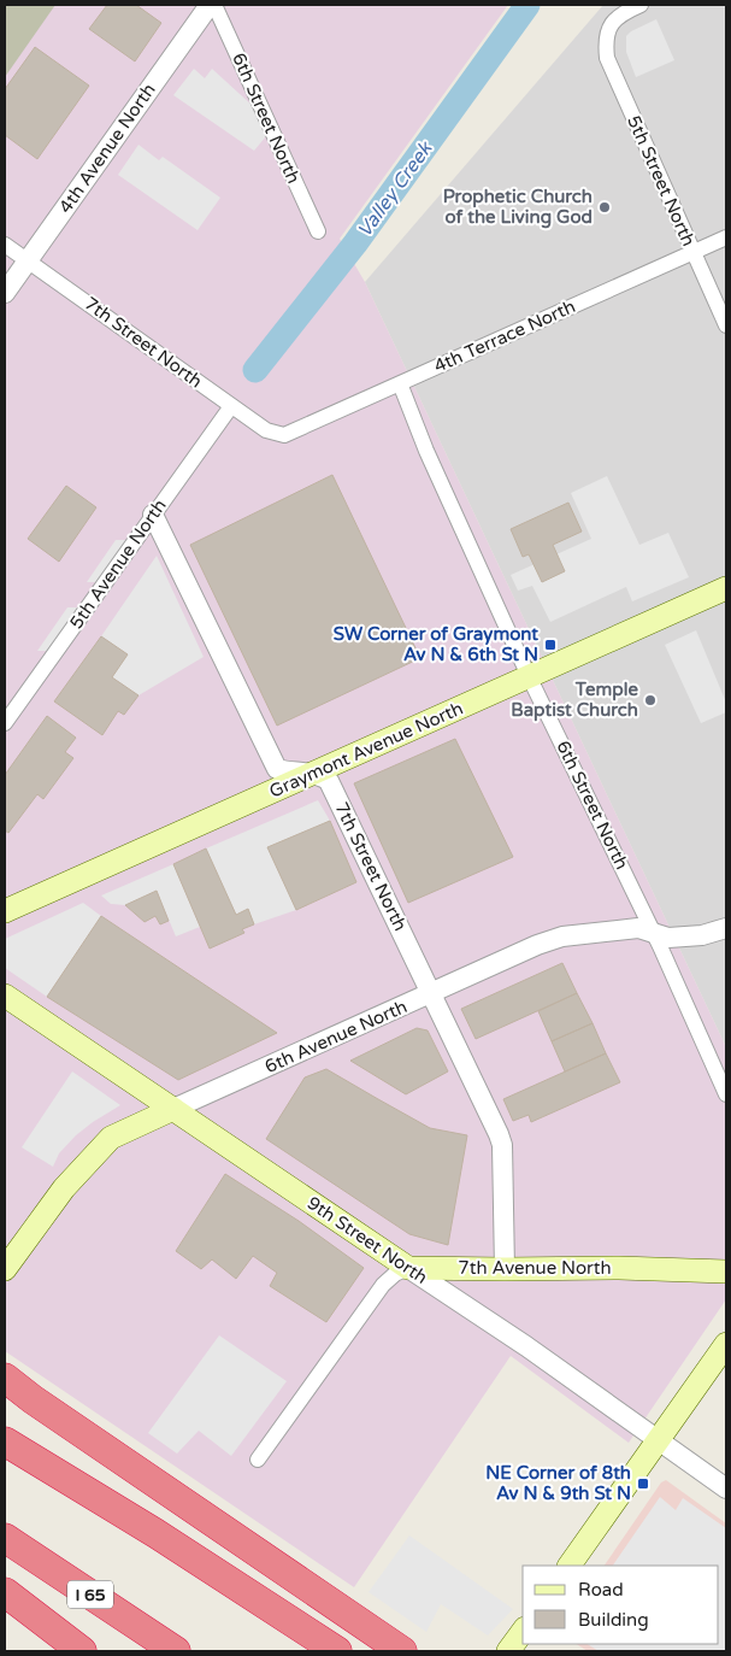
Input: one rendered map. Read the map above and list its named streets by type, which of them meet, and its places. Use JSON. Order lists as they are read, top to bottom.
{
  "streets": {
    "highway": ["I 65"],
    "main road": [
      "Graymont Avenue North",
      "6th Avenue North",
      "9th Street North",
      "7th Avenue North"
    ],
    "street": [
      "6th Street North",
      "4th Avenue North",
      "5th Street North",
      "4th Terrace North",
      "7th Street North",
      "5th Avenue North"
    ]
  },
  "crossings": [
    ["6th Street North", "4th Terrace North"],
    ["6th Street North", "Graymont Avenue North"],
    ["6th Street North", "6th Avenue North"],
    ["4th Avenue North", "7th Street North"],
    ["5th Street North", "4th Terrace North"],
    ["4th Terrace North", "7th Street North"],
    ["7th Street North", "5th Avenue North"],
    ["7th Street North", "Graymont Avenue North"],
    ["7th Street North", "6th Avenue North"],
    ["7th Street North", "7th Avenue North"],
    ["6th Avenue North", "9th Street North"],
    ["9th Street North", "7th Avenue North"]
  ],
  "water": ["Valley Creek"],
  "places": {
    "other": ["Prophetic Church of the Living God", "Temple Baptist Church"],
    "transit": ["SW Corner of Graymont Av N & 6th St N", "NE Corner of 8th Av N & 9th St N"]
  },
  "legend": ["Road", "Building"]
}
